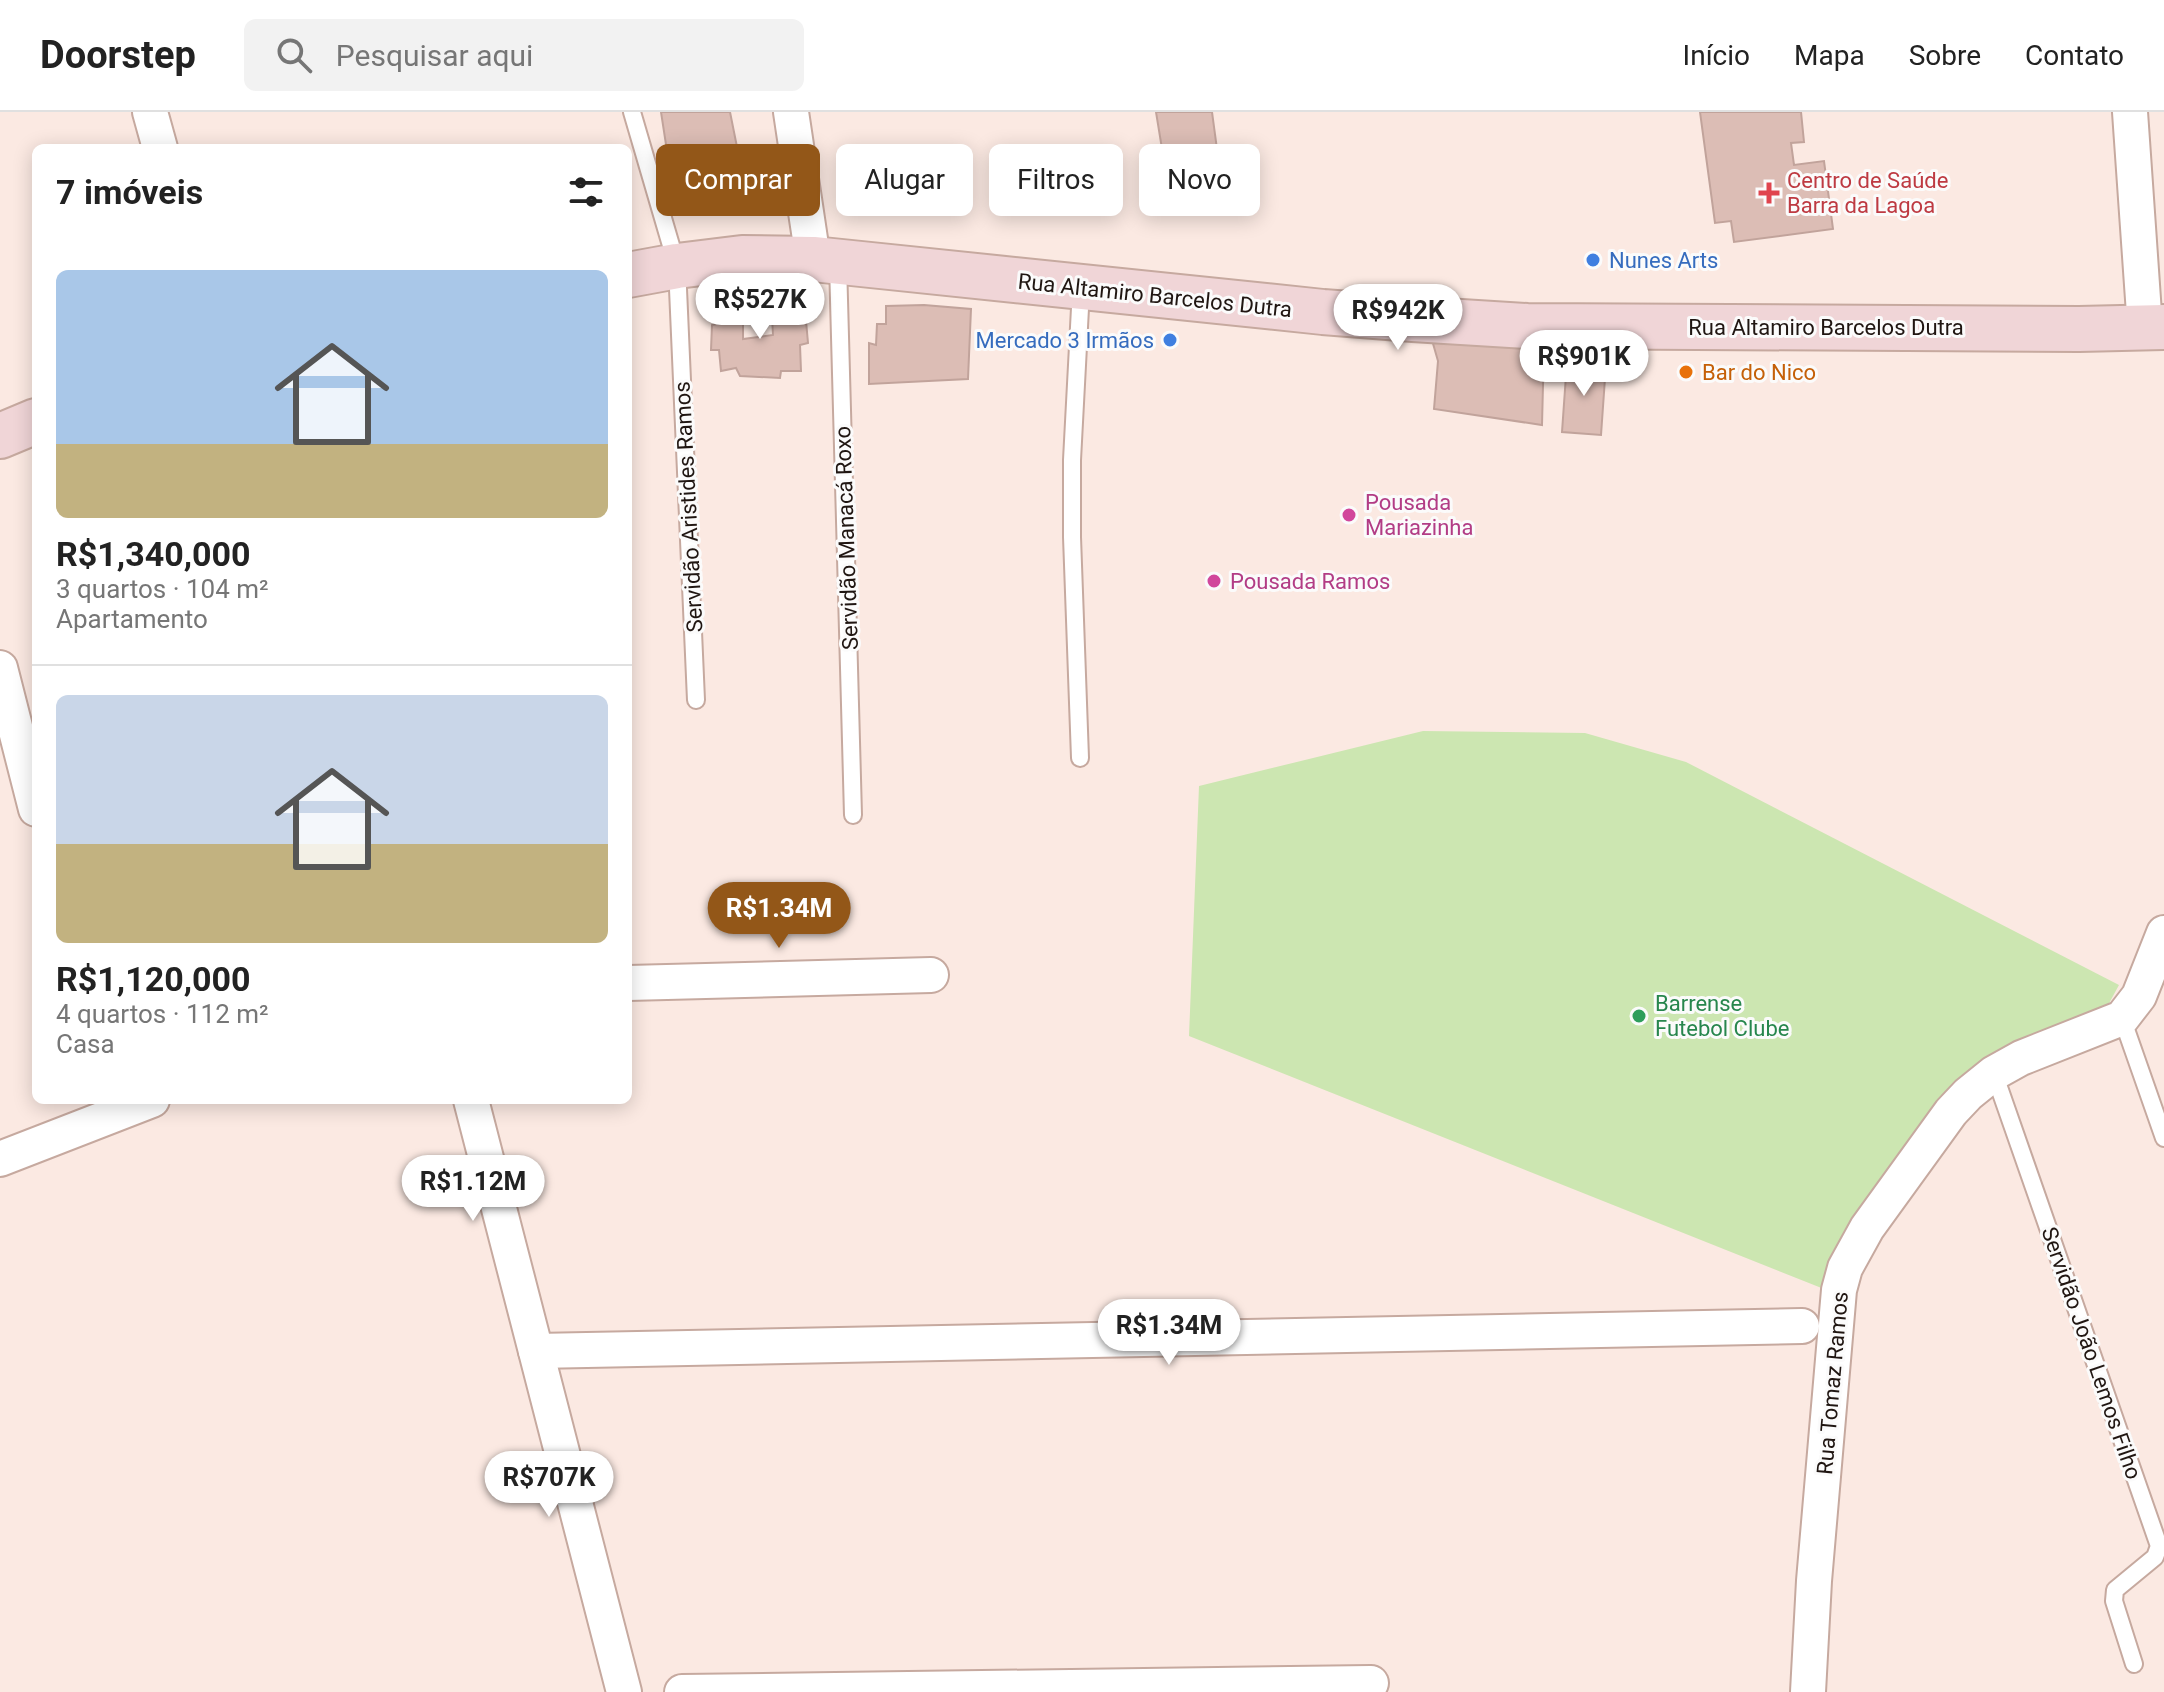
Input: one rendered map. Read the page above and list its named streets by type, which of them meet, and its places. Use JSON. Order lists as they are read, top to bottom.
{
  "streets": {
    "main road": ["Rua Altamiro Barcelos Dutra"],
    "street": ["Rua Tomaz Ramos"],
    "lane": ["Servidão Aristides Ramos", "Servidão Manacá Roxo", "Servidão João Lemos Filho"]
  },
  "crossings": [
    ["Rua Altamiro Barcelos Dutra", "Servidão Aristides Ramos"],
    ["Rua Altamiro Barcelos Dutra", "Servidão Manacá Roxo"],
    ["Servidão João Lemos Filho", "Rua Tomaz Ramos"]
  ],
  "places": {
    "health": ["Centro de Saúde Barra da Lagoa"],
    "other": [
      "Nunes Arts",
      "Mercado 3 Irmãos",
      "Bar do Nico",
      "Pousada Mariazinha",
      "Pousada Ramos",
      "Barrense Futebol Clube"
    ]
  },
  "page": {
    "header": "Doorstep",
    "search": "Pesquisar aqui",
    "nav": [
      "Início",
      "Mapa",
      "Sobre",
      "Contato"
    ],
    "chip": [
      "Comprar",
      "Alugar",
      "Filtros",
      "Novo"
    ],
    "heading": "7 imóveis",
    "list": [
      {
        "name": "R$1,340,000",
        "note": "3 quartos · 104 m² · Apartamento"
      },
      {
        "name": "R$1,120,000",
        "note": "4 quartos · 112 m² · Casa"
      }
    ],
    "price": [
      "R$527K",
      "R$942K",
      "R$901K",
      "R$1.34M",
      "R$1.12M",
      "R$1.34M",
      "R$707K"
    ]
  }
}
